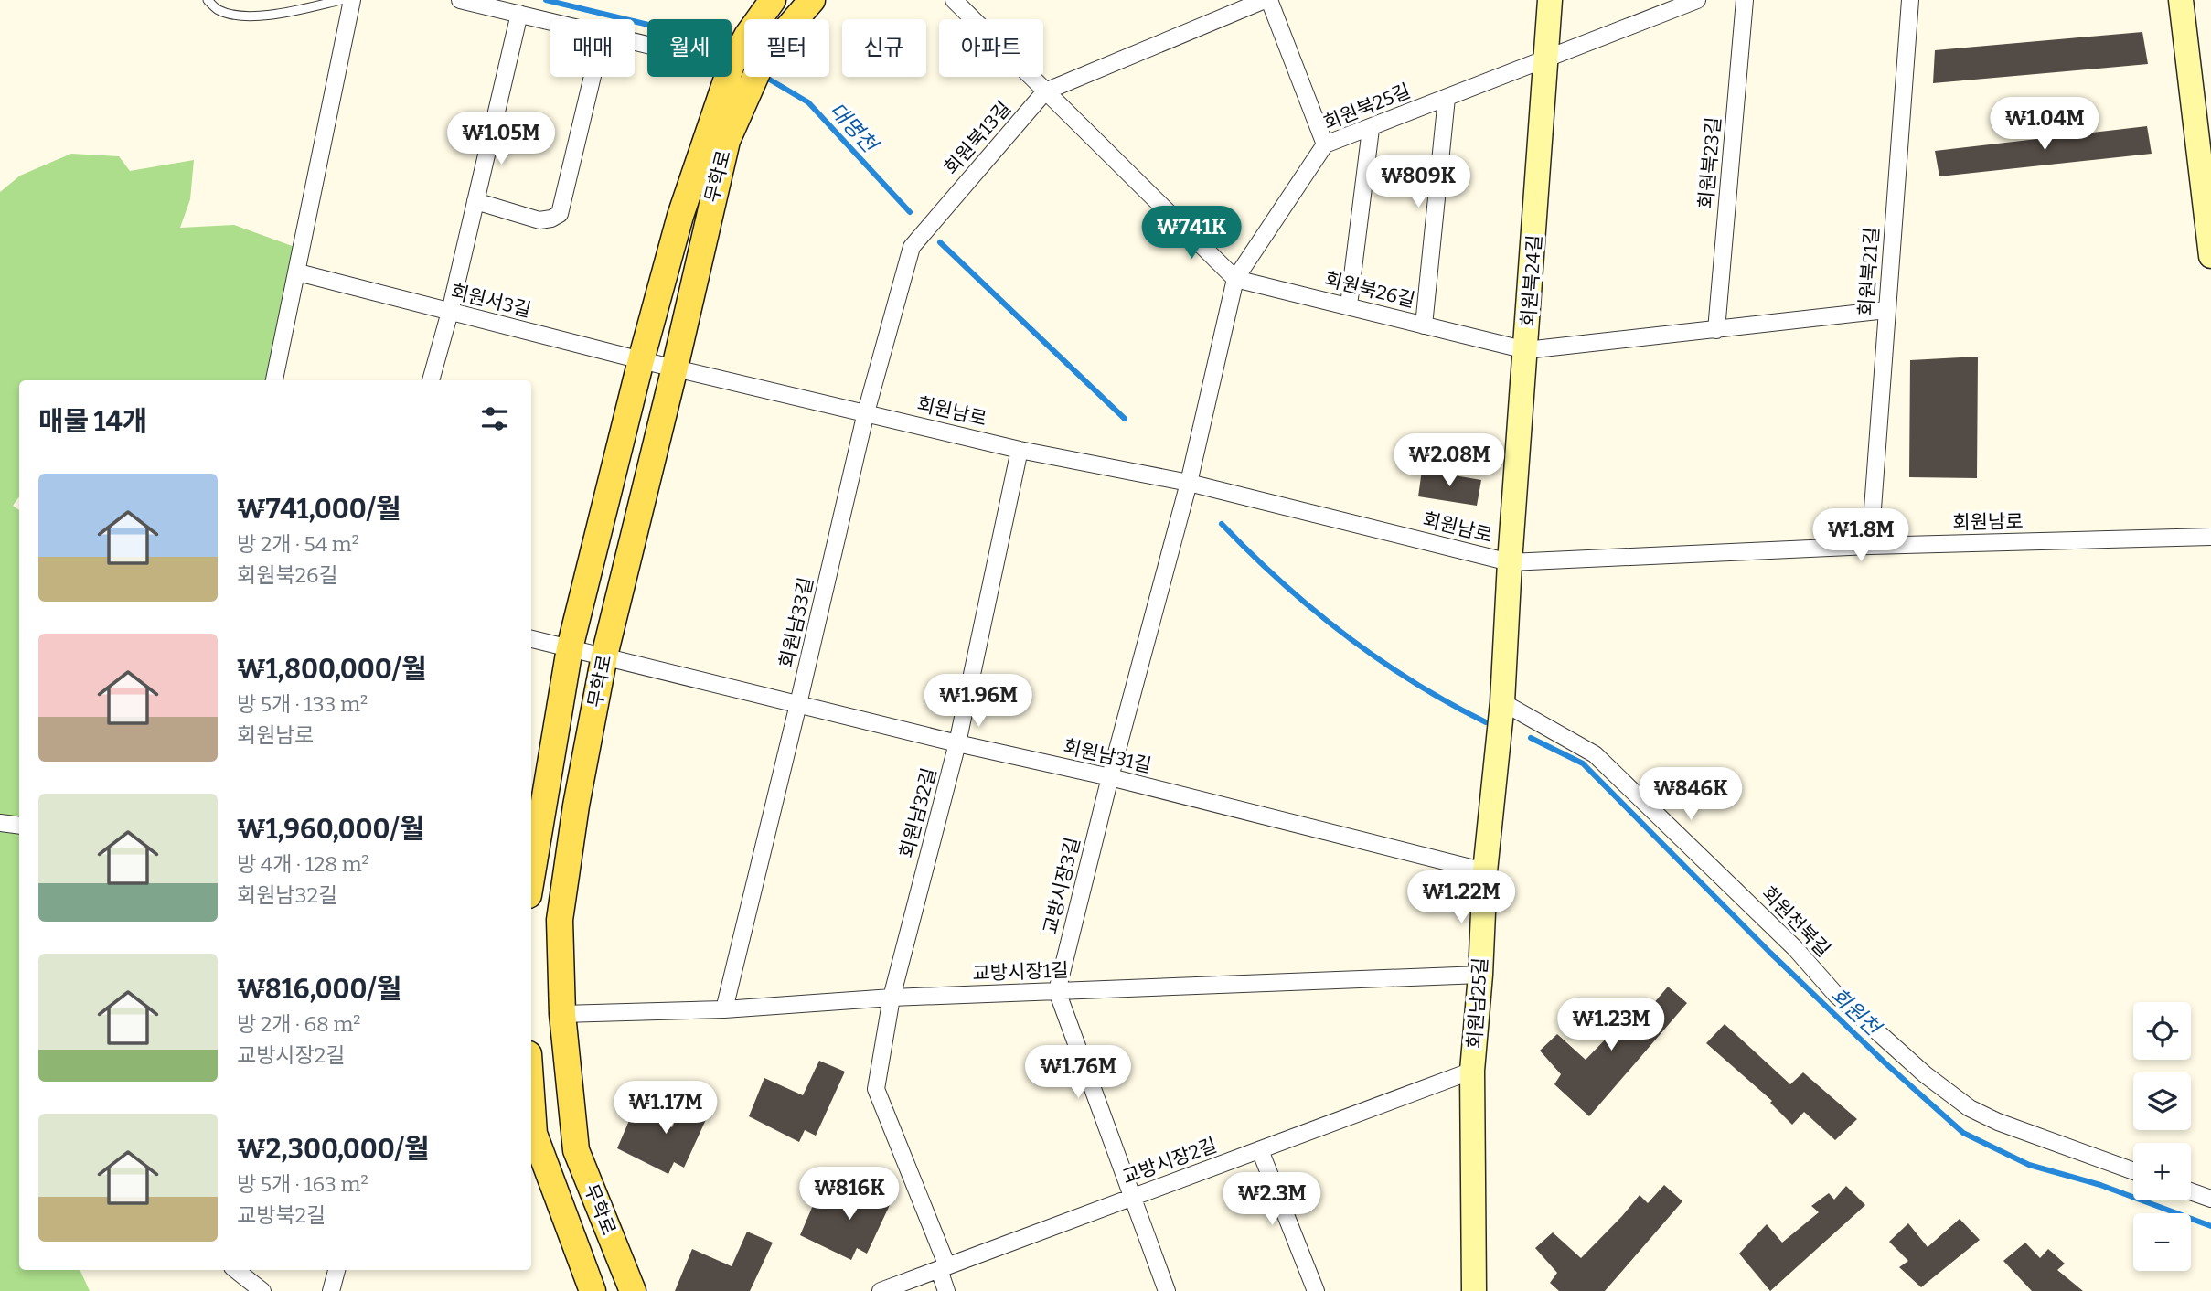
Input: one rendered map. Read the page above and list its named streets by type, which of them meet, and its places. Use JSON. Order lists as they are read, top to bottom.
{
  "streets": {
    "main road": ["무학로", "회원북24길", "회원남25길"],
    "street": [
      "회원북25길",
      "회원북13길",
      "회원북23길",
      "회원북21길",
      "회원북26길",
      "회원서3길",
      "회원남로",
      "회원남33길",
      "회원남31길",
      "회원남32길",
      "교방시장3길",
      "회원천북길",
      "교방시장1길",
      "교방시장2길"
    ]
  },
  "crossings": [
    ["회원북25길", "회원북24길"],
    ["회원북25길", "회원북26길"],
    ["회원북25길", "회원남로"],
    ["회원북25길", "교방시장3길"],
    ["회원북13길", "회원남33길"],
    ["회원북23길", "회원북26길"],
    ["무학로", "회원서3길"],
    ["무학로", "회원남로"],
    ["무학로", "회원남31길"],
    ["무학로", "교방시장1길"],
    ["회원북21길", "회원북26길"],
    ["회원북21길", "회원남로"],
    ["회원북24길", "회원북26길"],
    ["회원북24길", "회원남로"],
    ["회원북24길", "회원남25길"],
    ["회원서3길", "회원남로"],
    ["회원남로", "회원남33길"],
    ["회원남로", "회원남32길"],
    ["회원남로", "교방시장3길"],
    ["회원남로", "회원남25길"],
    ["회원남33길", "회원남31길"],
    ["회원남33길", "교방시장1길"],
    ["회원남31길", "회원남32길"],
    ["회원남31길", "교방시장3길"],
    ["회원남31길", "회원남25길"],
    ["회원남32길", "교방시장1길"],
    ["회원남32길", "교방시장2길"],
    ["교방시장3길", "교방시장1길"],
    ["회원천북길", "회원남25길"],
    ["교방시장1길", "회원남25길"],
    ["회원남25길", "교방시장2길"]
  ],
  "water": ["대명천", "회원천"],
  "page": {
    "chip": [
      "매매",
      "월세",
      "필터",
      "신규",
      "아파트"
    ],
    "price": [
      "₩1.04M",
      "₩1.05M",
      "₩809K",
      "₩741K",
      "₩2.08M",
      "₩1.8M",
      "₩1.96M",
      "₩846K",
      "₩1.22M",
      "₩1.23M",
      "₩1.76M",
      "₩1.17M",
      "₩816K",
      "₩2.3M"
    ],
    "heading": "매물 14개",
    "list": [
      {
        "name": "₩741,000/월",
        "note": "방 2개 · 54 m² · 회원북26길"
      },
      {
        "name": "₩1,800,000/월",
        "note": "방 5개 · 133 m² · 회원남로"
      },
      {
        "name": "₩1,960,000/월",
        "note": "방 4개 · 128 m² · 회원남32길"
      },
      {
        "name": "₩816,000/월",
        "note": "방 2개 · 68 m² · 교방시장2길"
      },
      {
        "name": "₩2,300,000/월",
        "note": "방 5개 · 163 m² · 교방북2길"
      }
    ],
    "map_buttons": ["+", "−"]
  }
}
